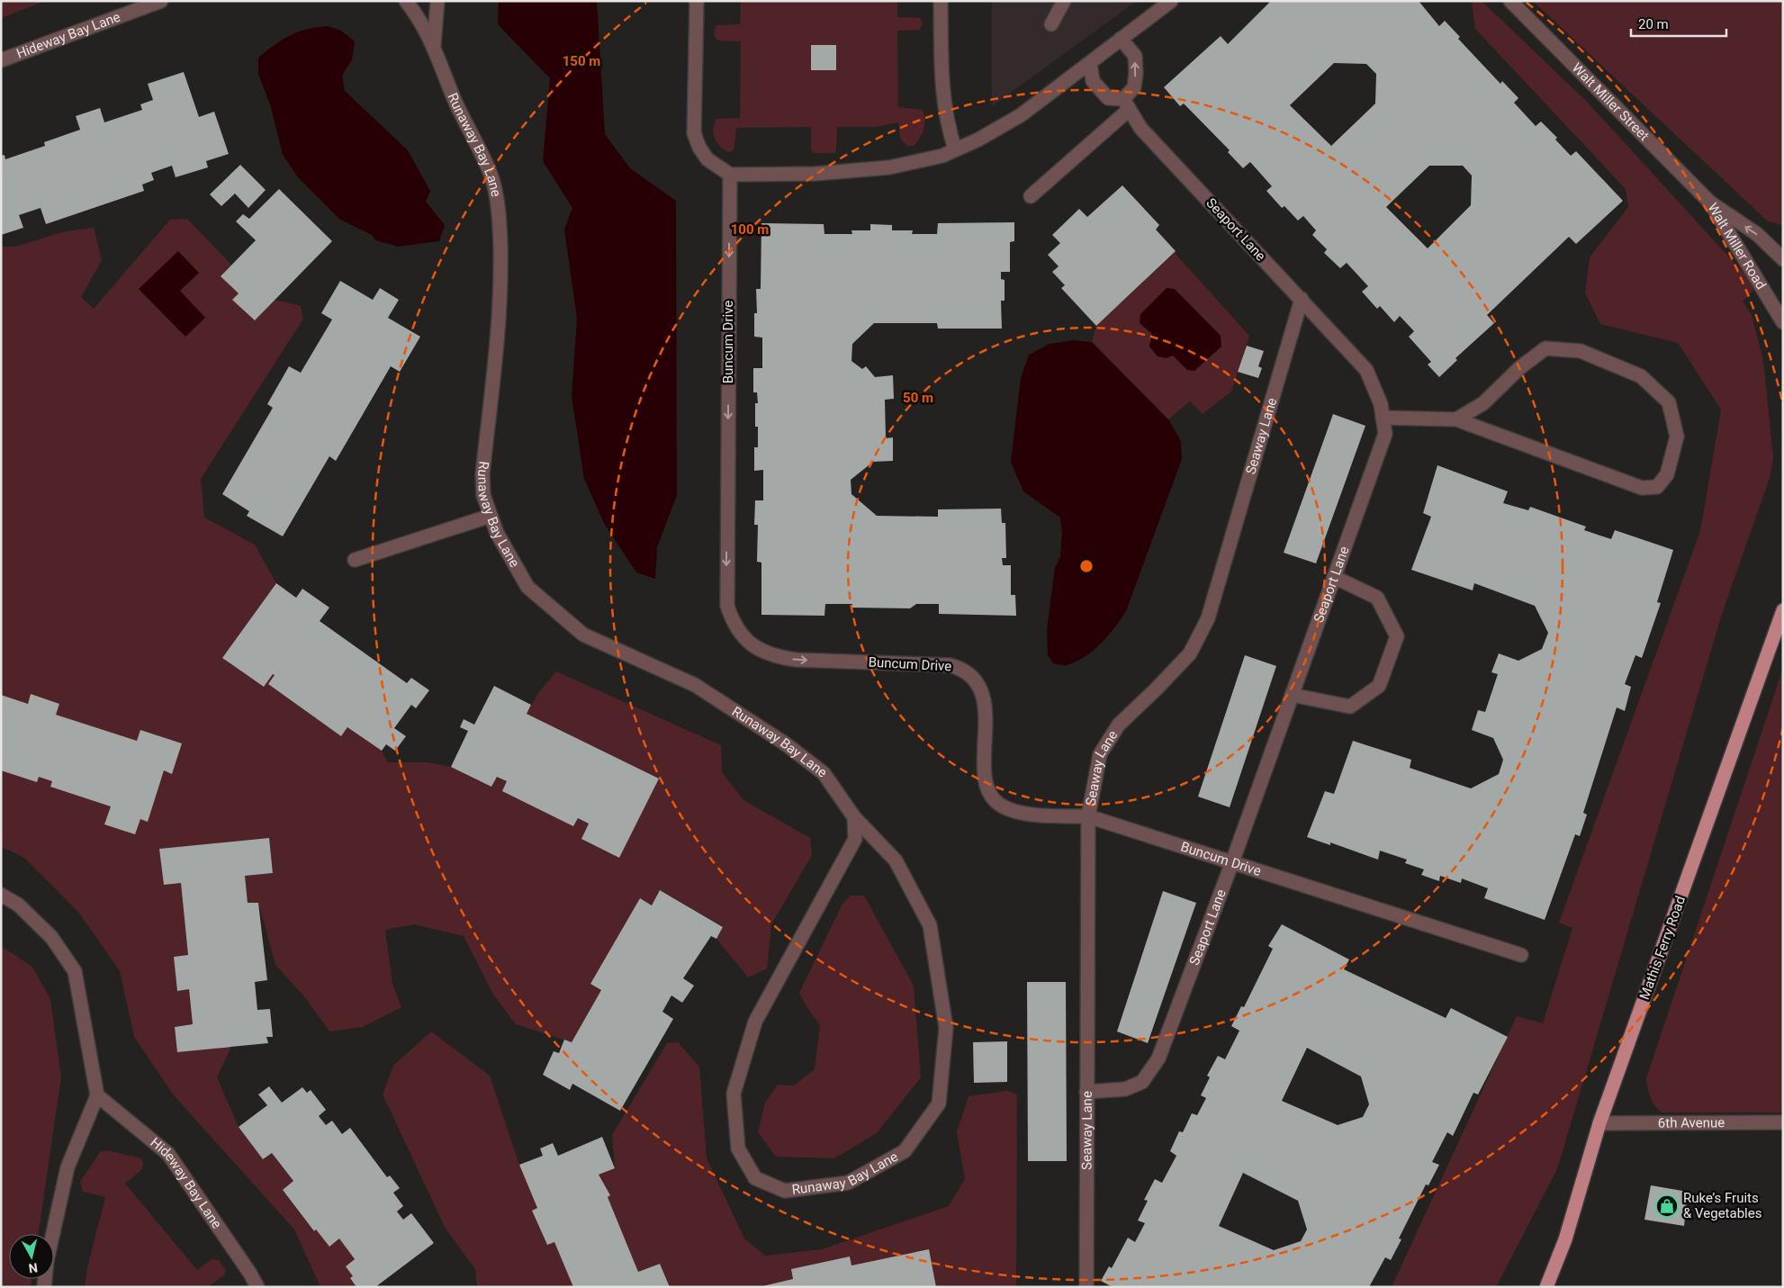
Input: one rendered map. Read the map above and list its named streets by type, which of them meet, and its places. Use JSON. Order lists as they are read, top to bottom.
{
  "streets": {
    "main road": ["Mathis Ferry Road"],
    "street": [
      "Hideway Bay Lane",
      "Walt Miller Street",
      "Runaway Bay Lane",
      "Seaport Lane",
      "Walt Miller Road",
      "Buncum Drive",
      "Seaway Lane",
      "6th Avenue"
    ]
  },
  "crossings": [
    ["Walt Miller Street", "Walt Miller Road"],
    ["Seaport Lane", "Buncum Drive"],
    ["Seaport Lane", "Seaway Lane"],
    ["Buncum Drive", "Seaway Lane"],
    ["Mathis Ferry Road", "6th Avenue"]
  ],
  "places": {
    "shop": ["Ruke’s Fruits & Vegetables"]
  },
  "scale_bar": "20 m",
  "north": "bottom",
  "rings": ["150 m", "100 m", "50 m"]
}
